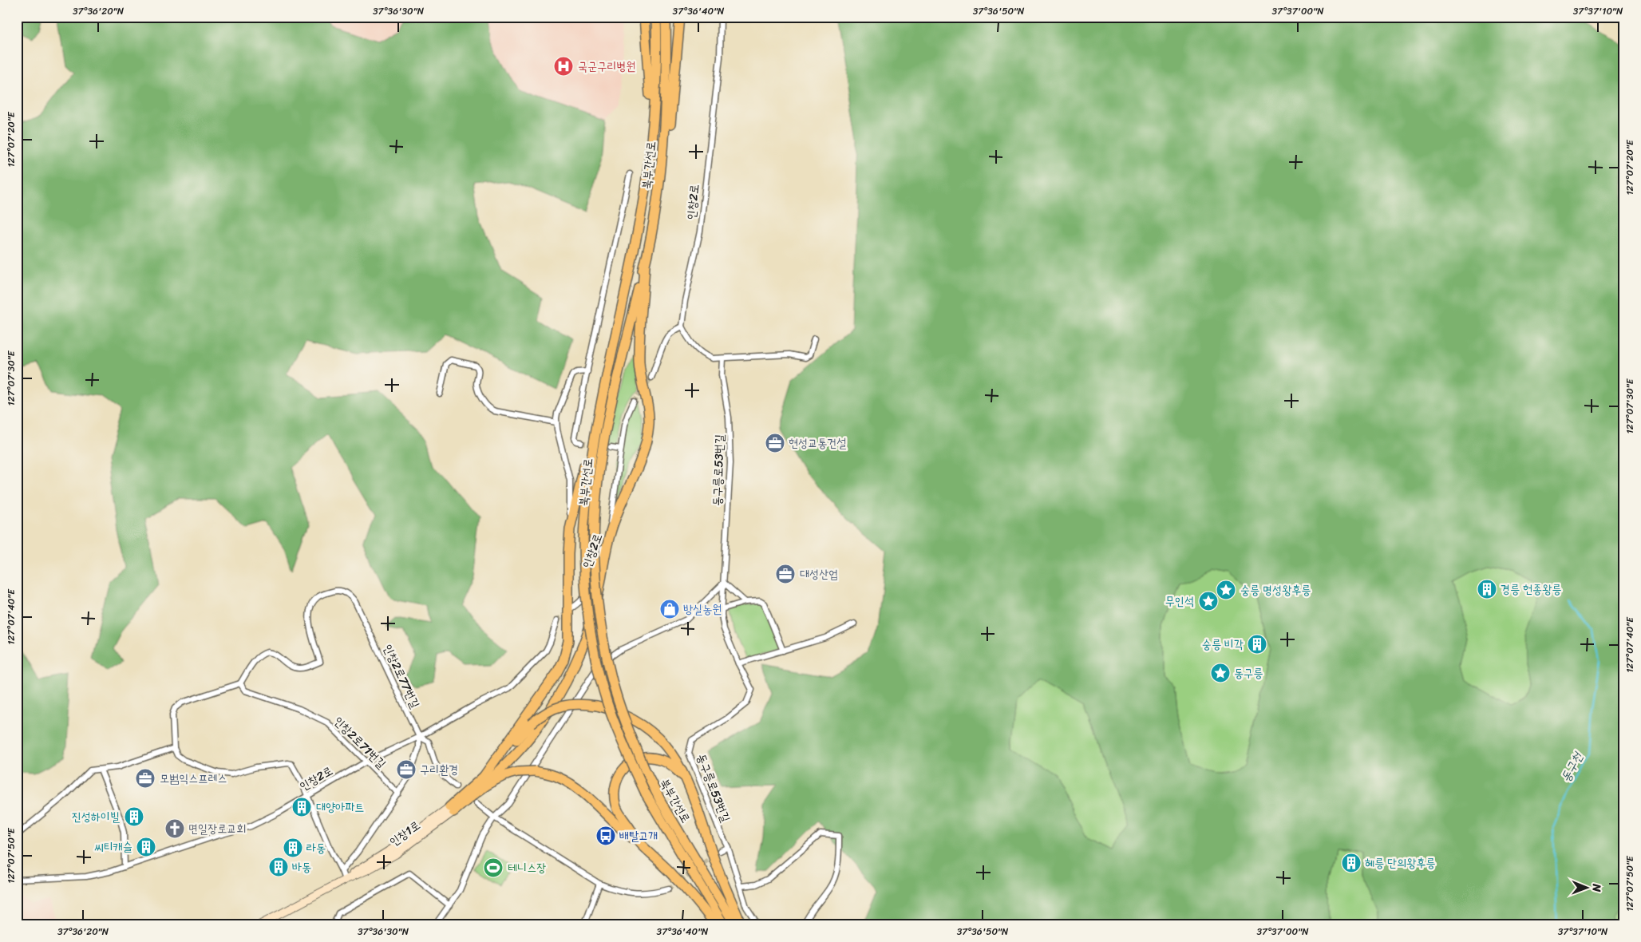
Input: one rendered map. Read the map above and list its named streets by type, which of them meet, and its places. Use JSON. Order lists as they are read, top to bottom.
{
  "streets": {
    "highway": ["북부간선로"],
    "street": [
      "인창2로",
      "동구릉로53번길",
      "인창2로77번길",
      "인창2로71번길",
      "인창1로"
    ]
  },
  "crossings": [
    ["인창2로", "인창2로77번길"],
    ["인창2로", "인창2로71번길"],
    ["인창2로77번길", "인창2로71번길"]
  ],
  "water": ["동구천"],
  "places": {
    "hospital": ["국군구리병원"],
    "office": [
      "현성교통건설",
      "대성산업",
      "구리환경",
      "모범익스프레스"
    ],
    "building": [
      "경릉 헌종왕릉",
      "숭릉 비각",
      "대양아파트",
      "진성하이빌",
      "씨티캐슬",
      "라동",
      "혜릉 단의왕후릉",
      "바동"
    ],
    "place": ["숭릉 명성왕후릉", "무인석", "동구릉"],
    "shop": ["방실농원"],
    "church": ["면일장로교회"],
    "bus stop": ["배탈고개"],
    "sports": ["테니스장"]
  },
  "north": "right",
  "coordinates": [
    "37°36'20\"N",
    "37°36'30\"N",
    "37°36'40\"N",
    "37°36'50\"N",
    "37°37'00\"N",
    "37°37'10\"N",
    "127°07'20\"E",
    "127°07'30\"E",
    "127°07'40\"E",
    "127°07'50\"E"
  ]
}
